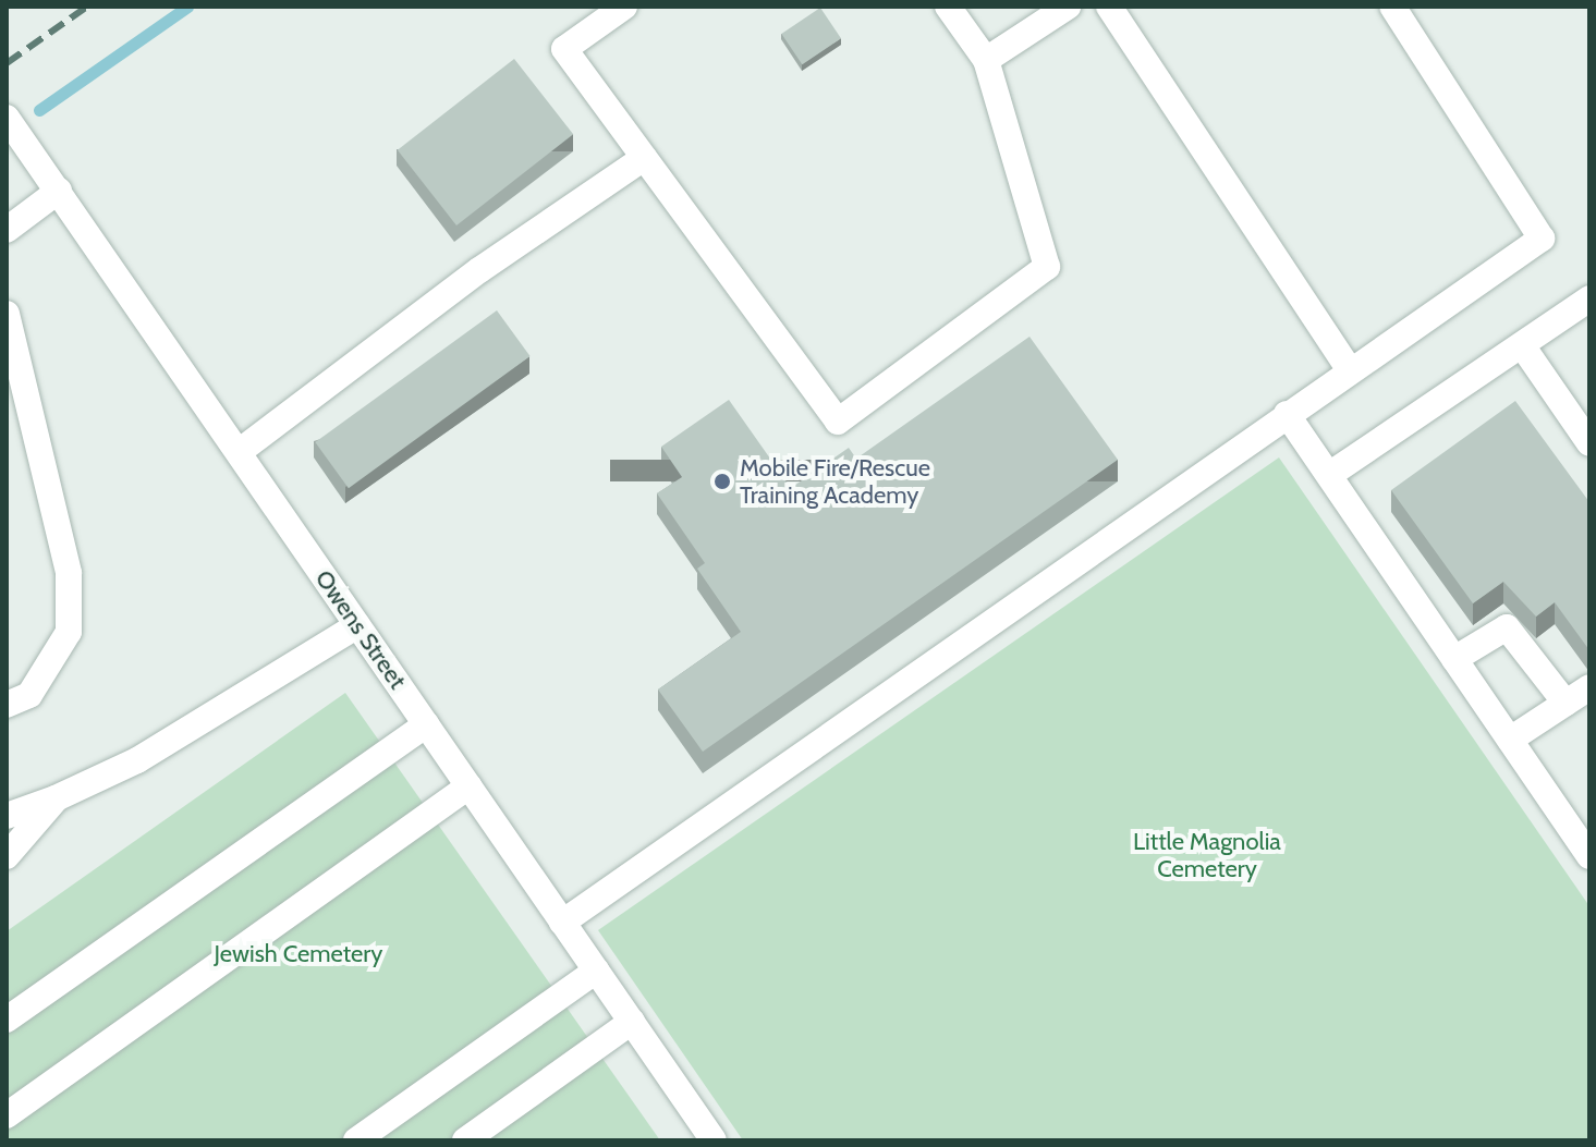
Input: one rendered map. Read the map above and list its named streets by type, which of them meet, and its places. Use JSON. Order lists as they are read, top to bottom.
{
  "streets": {
    "street": ["Owens Street"]
  },
  "parks": ["Little Magnolia Cemetery", "Jewish Cemetery"],
  "places": ["Mobile Fire/Rescue Training Academy"]
}
